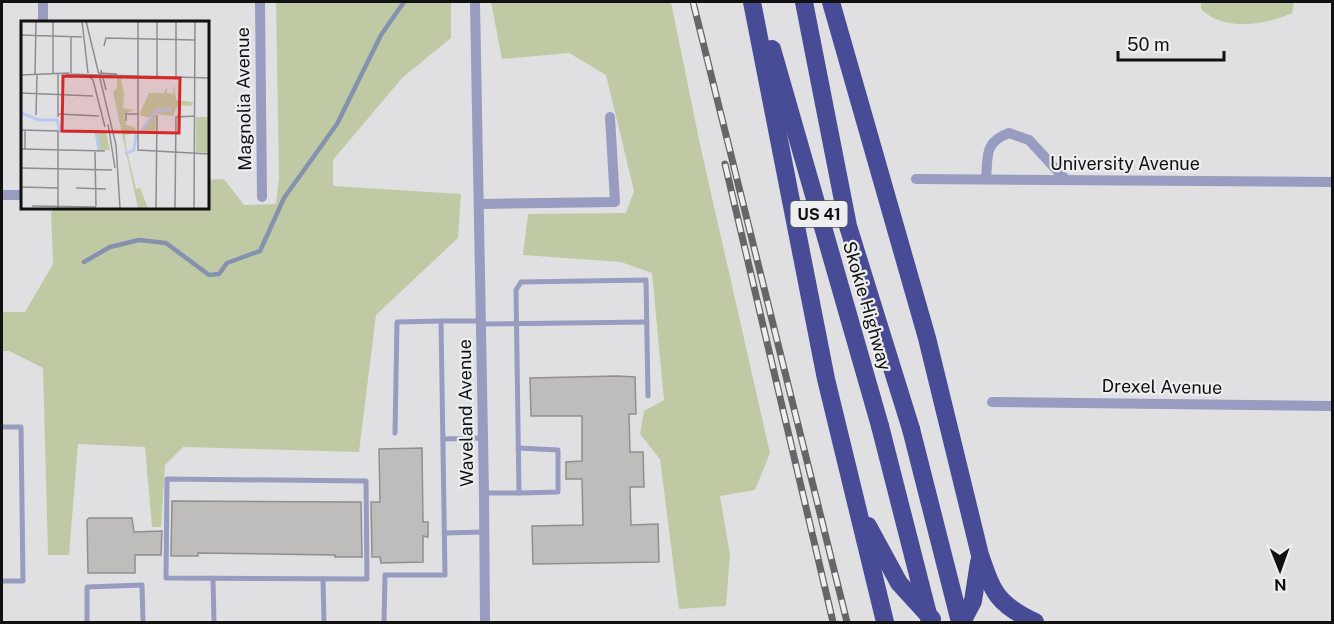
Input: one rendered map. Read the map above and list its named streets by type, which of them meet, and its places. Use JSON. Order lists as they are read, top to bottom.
{
  "streets": {
    "highway": ["US 41", "Skokie Highway"],
    "street": [
      "Magnolia Avenue",
      "University Avenue",
      "Drexel Avenue",
      "Waveland Avenue"
    ]
  },
  "scale_bar": "50 m",
  "north": "bottom"
}
